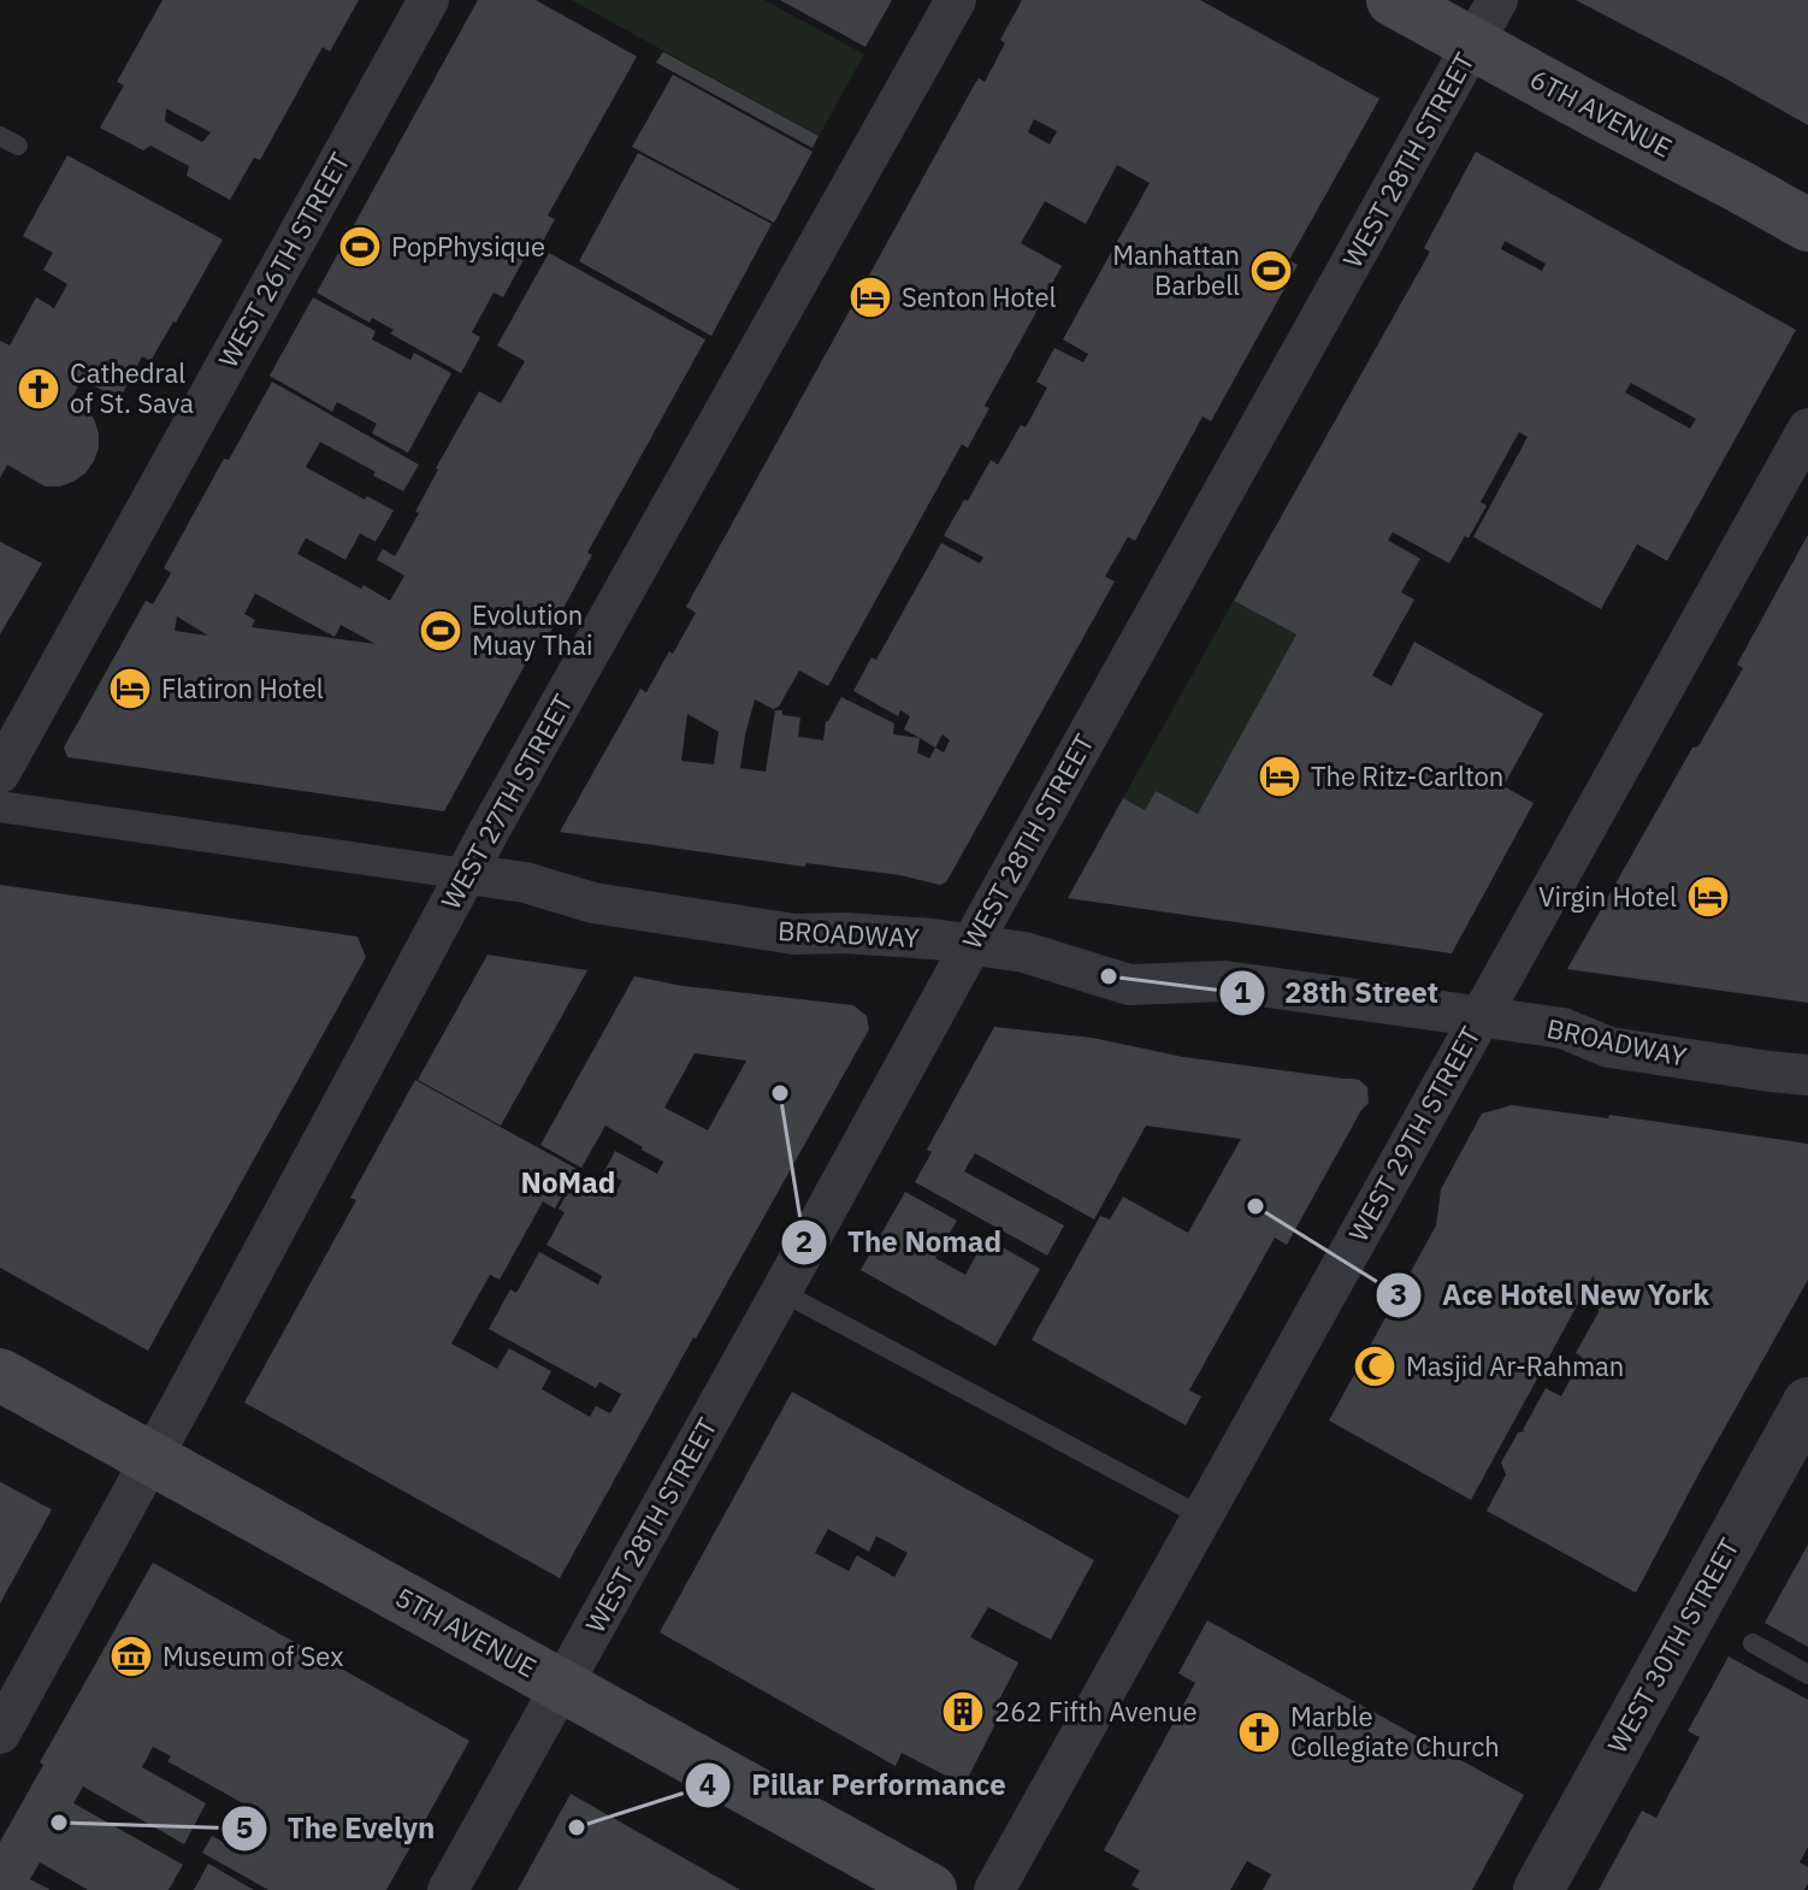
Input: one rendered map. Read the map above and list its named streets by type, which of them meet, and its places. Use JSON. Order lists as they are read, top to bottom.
{
  "streets": {
    "main road": ["6TH AVENUE", "5TH AVENUE"],
    "street": [
      "WEST 28TH STREET",
      "WEST 26TH STREET",
      "WEST 27TH STREET",
      "BROADWAY",
      "WEST 29TH STREET",
      "WEST 30TH STREET"
    ]
  },
  "crossings": [
    ["6TH AVENUE", "WEST 28TH STREET"],
    ["WEST 28TH STREET", "BROADWAY"],
    ["WEST 28TH STREET", "5TH AVENUE"],
    ["WEST 27TH STREET", "BROADWAY"],
    ["WEST 27TH STREET", "5TH AVENUE"],
    ["BROADWAY", "WEST 29TH STREET"]
  ],
  "districts": ["NoMad"],
  "places": {
    "sports": ["PopPhysique", "Manhattan Barbell", "Evolution Muay Thai"],
    "hotel": [
      "Senton Hotel",
      "Flatiron Hotel",
      "The Ritz-Carlton",
      "Virgin Hotel"
    ],
    "church": ["Cathedral of St. Sava", "Marble Collegiate Church"],
    "other": [
      "28th Street",
      "The Nomad",
      "Ace Hotel New York",
      "The Evelyn",
      "Pillar Performance"
    ],
    "mosque": ["Masjid Ar-Rahman"],
    "museum": ["Museum of Sex"],
    "building": ["262 Fifth Avenue"]
  }
}
